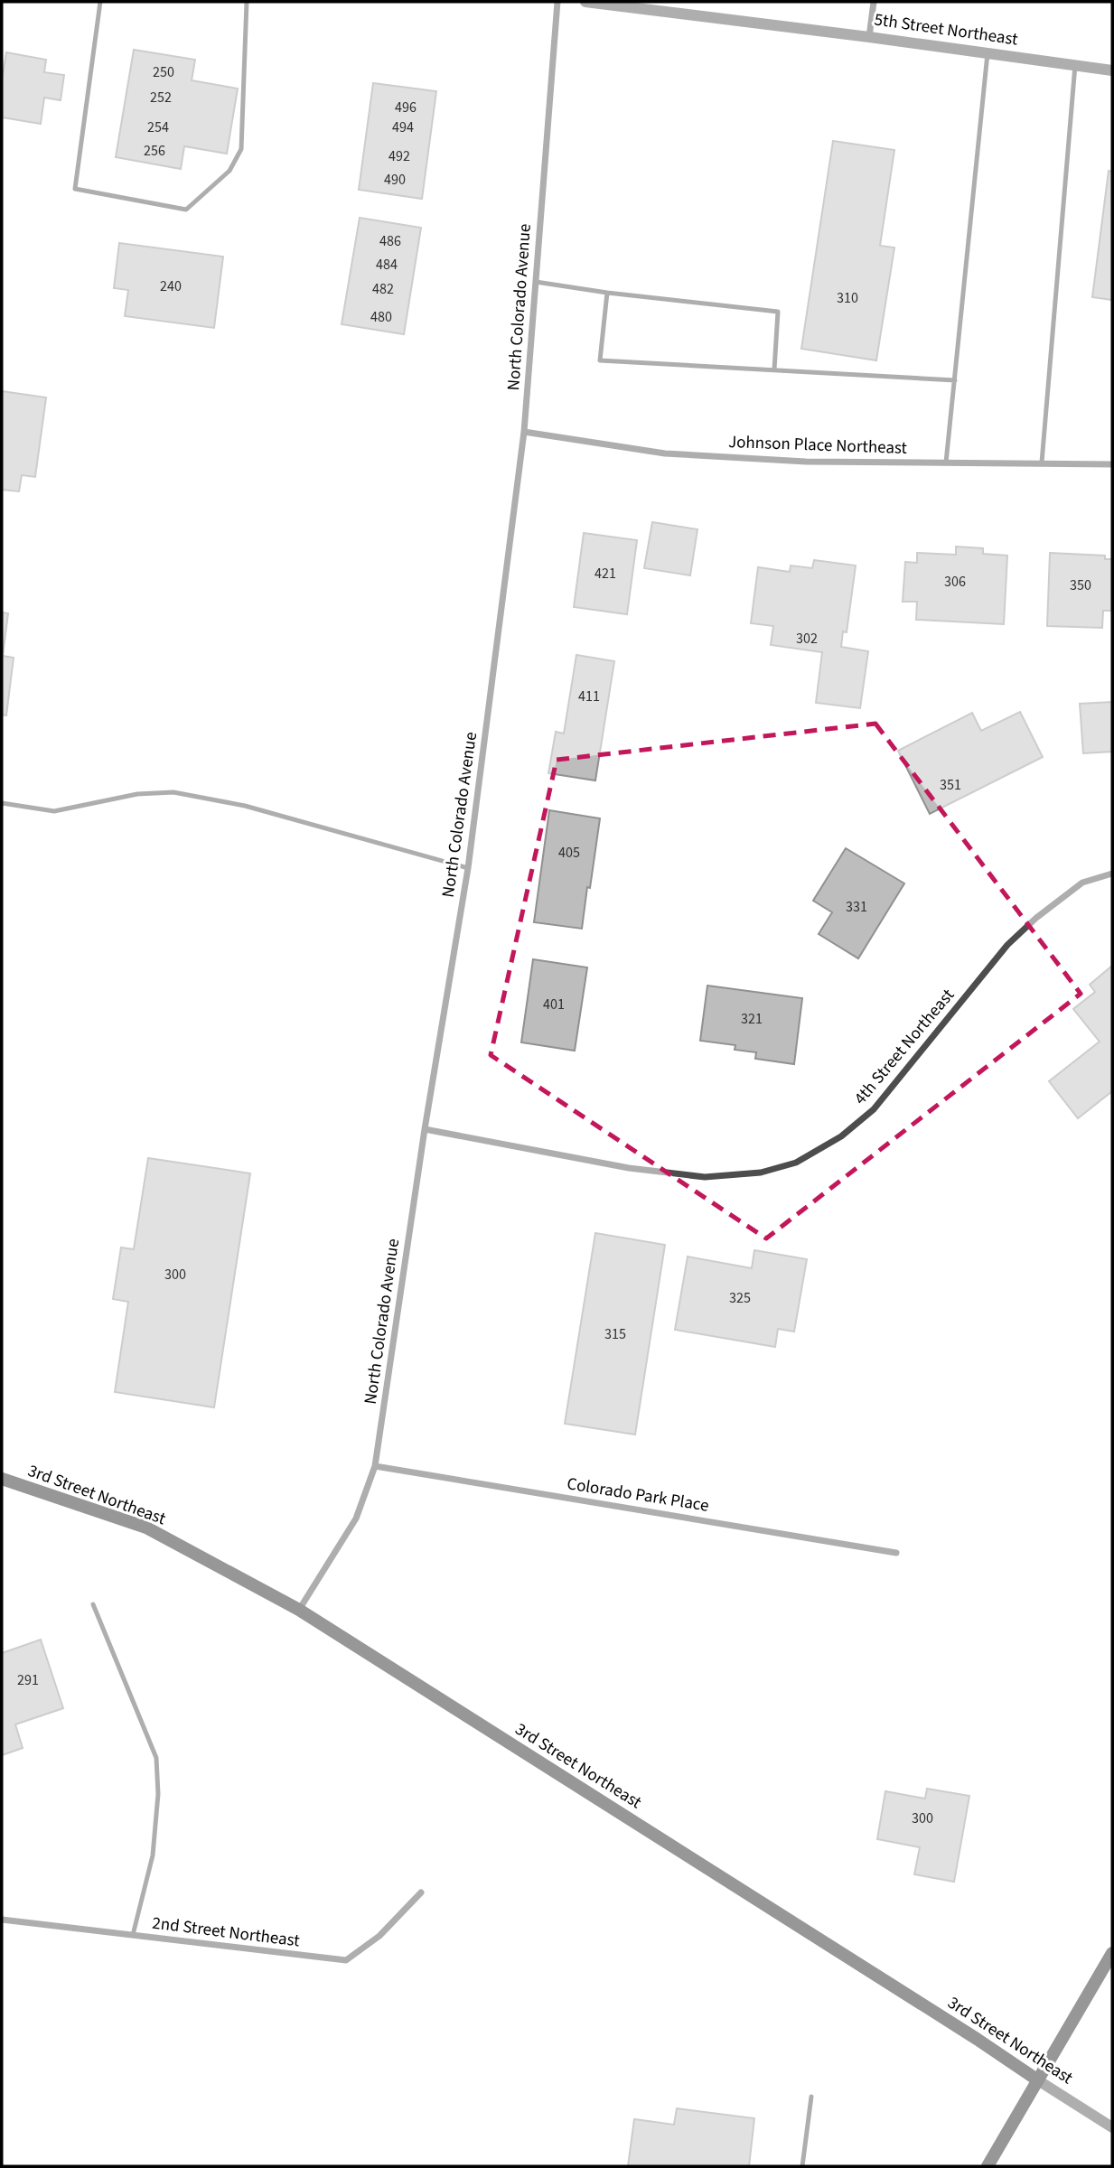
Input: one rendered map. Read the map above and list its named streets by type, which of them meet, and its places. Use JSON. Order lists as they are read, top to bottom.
{
  "streets": {
    "main road": ["3rd Street Northeast"],
    "street": [
      "5th Street Northeast",
      "North Colorado Avenue",
      "Johnson Place Northeast",
      "4th Street Northeast",
      "Colorado Park Place",
      "2nd Street Northeast"
    ]
  },
  "crossings": [
    ["North Colorado Avenue", "Johnson Place Northeast"],
    ["North Colorado Avenue", "4th Street Northeast"],
    ["North Colorado Avenue", "3rd Street Northeast"],
    ["North Colorado Avenue", "Colorado Park Place"]
  ],
  "house_numbers": [
    "250",
    "252",
    "496",
    "254",
    "494",
    "256",
    "492",
    "490",
    "486",
    "484",
    "240",
    "482",
    "310",
    "480",
    "421",
    "306",
    "350",
    "302",
    "411",
    "351",
    "405",
    "331",
    "401",
    "321",
    "300",
    "325",
    "315",
    "291",
    "300"
  ]
}
